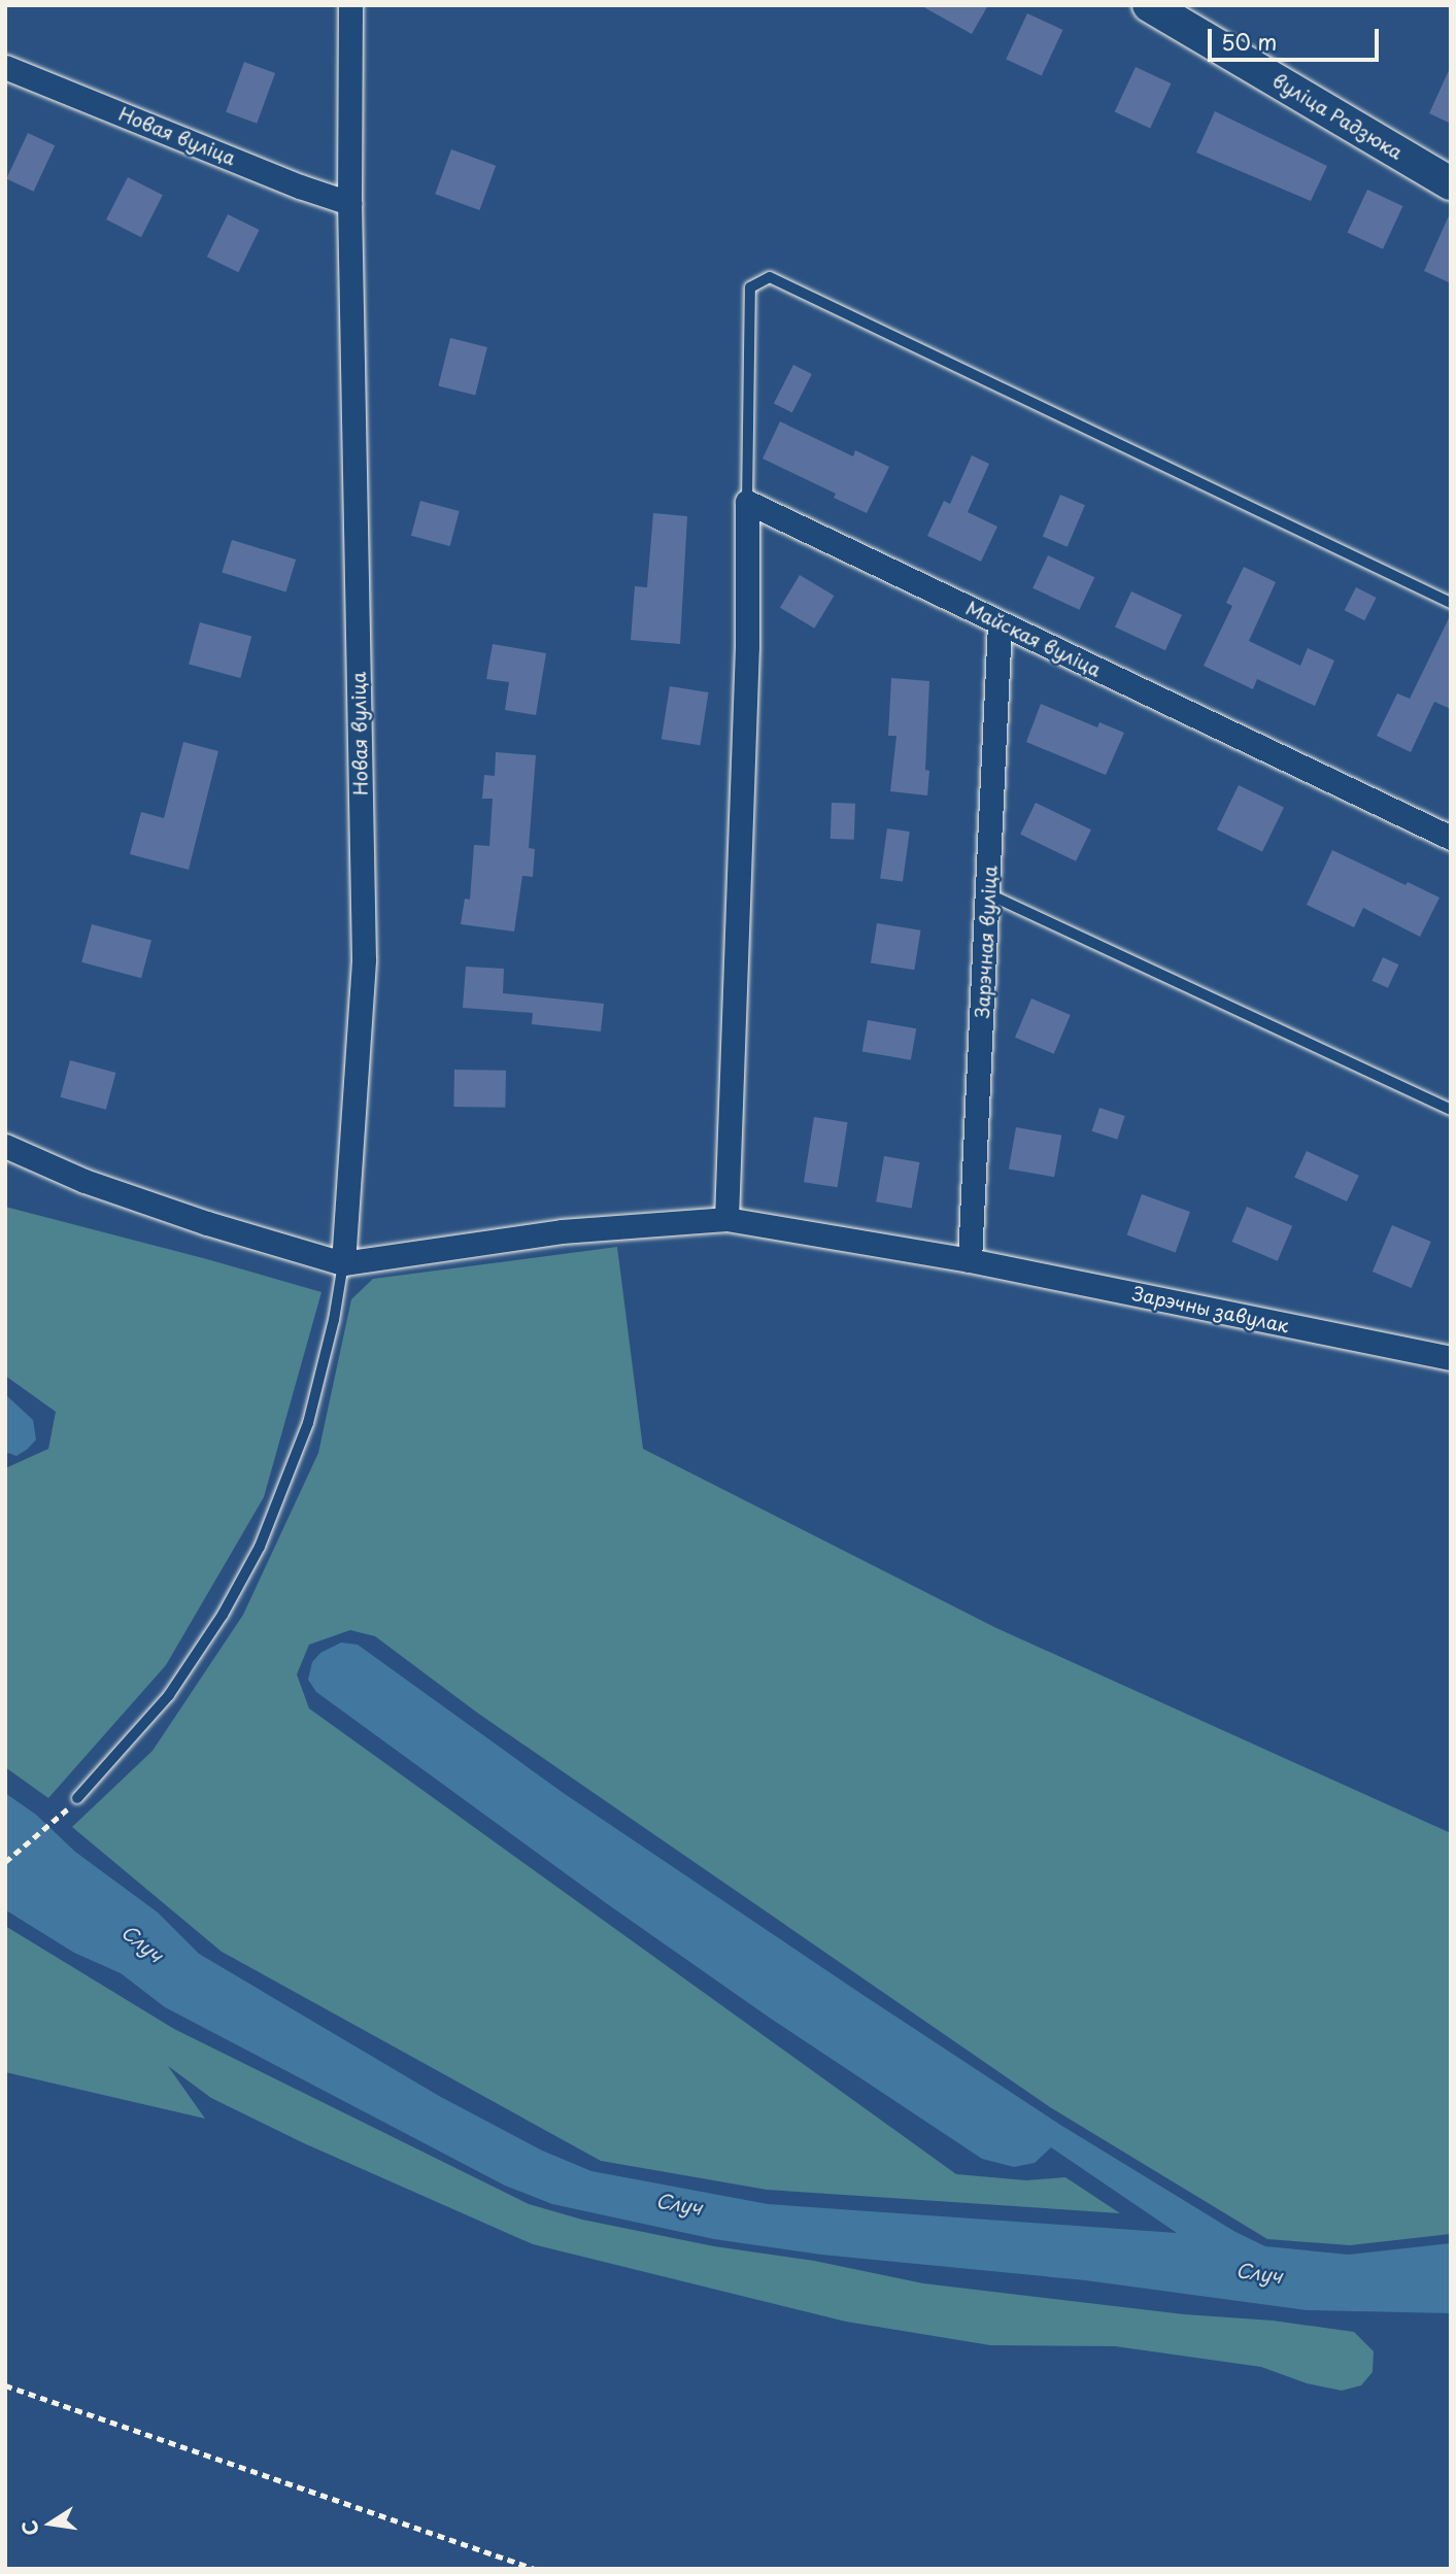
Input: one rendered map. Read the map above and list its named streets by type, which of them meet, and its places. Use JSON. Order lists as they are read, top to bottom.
{
  "streets": {
    "main road": ["вуліца Радзюка"],
    "street": [
      "Новая вуліца",
      "Майская вуліца",
      "Зарэчная вуліца",
      "Зарэчны завулак"
    ]
  },
  "crossings": [
    ["Новая вуліца", "Зарэчны завулак"],
    ["Майская вуліца", "Зарэчная вуліца"],
    ["Зарэчная вуліца", "Зарэчны завулак"]
  ],
  "water": ["Случ"],
  "scale_bar": "50 m",
  "north": "left"
}
